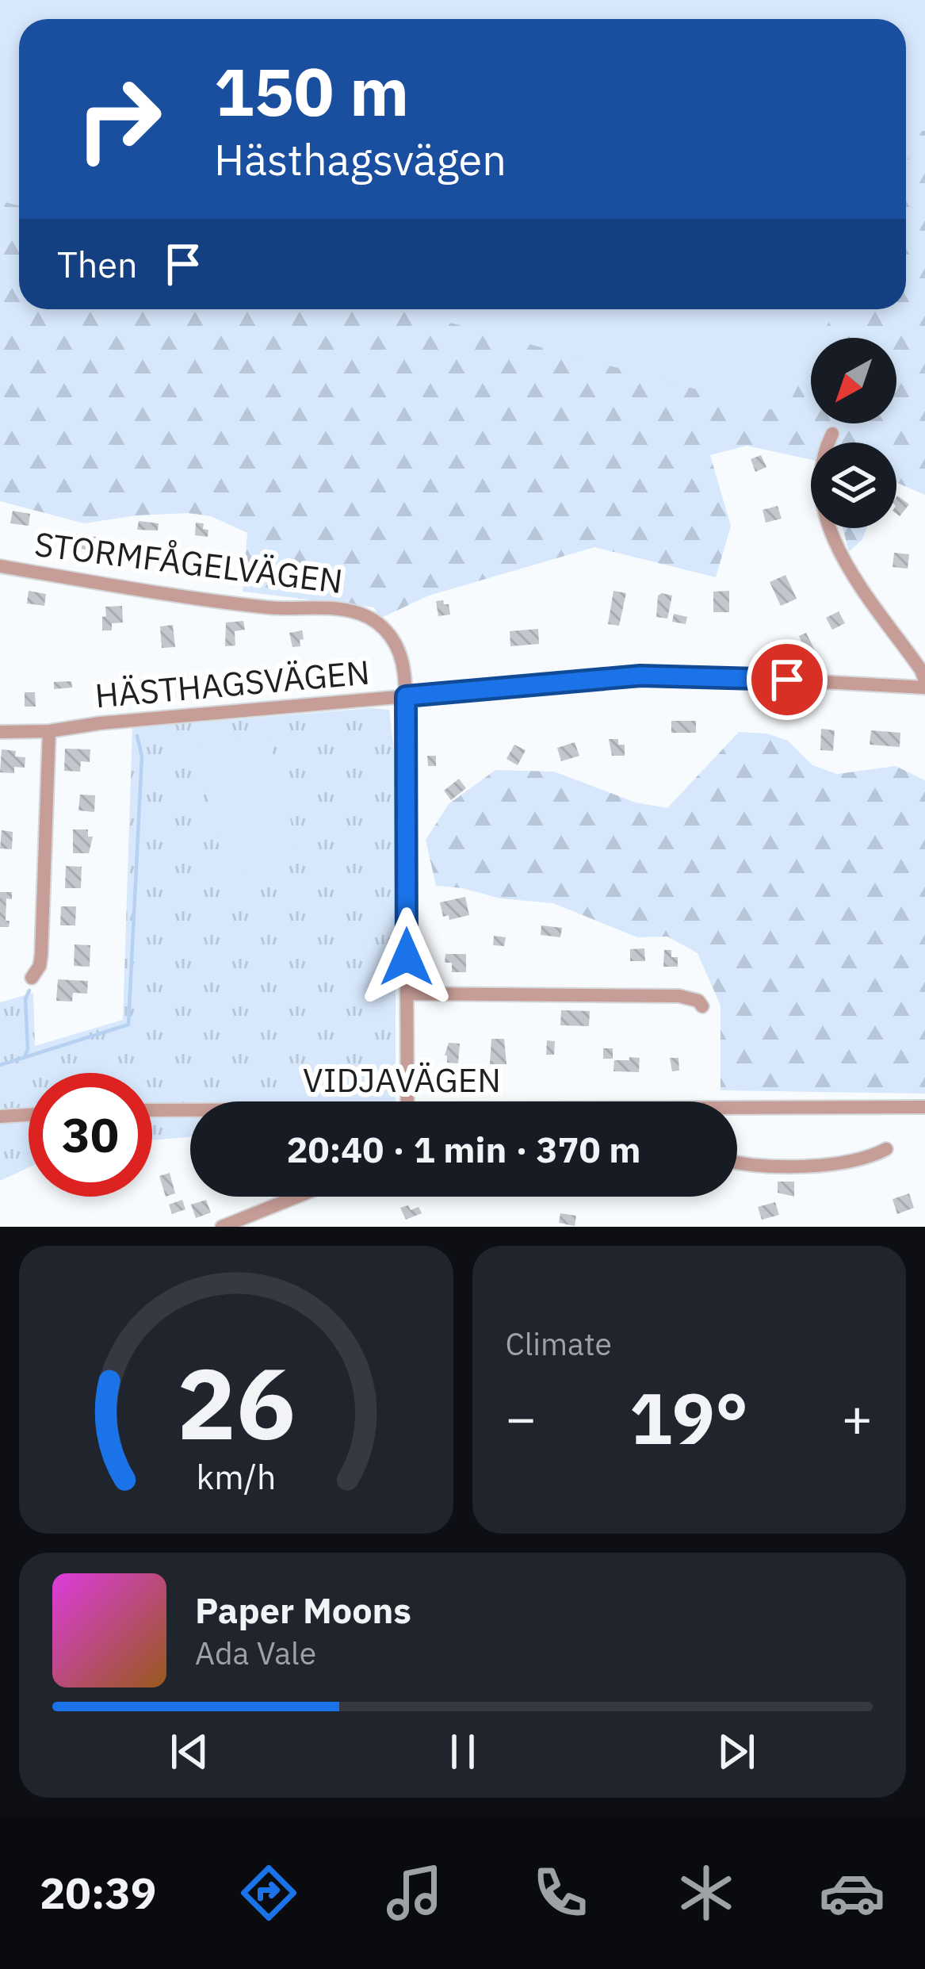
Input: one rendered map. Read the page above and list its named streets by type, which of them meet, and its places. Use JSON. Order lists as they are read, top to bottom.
{
  "streets": {
    "street": ["STORMFÅGELVÄGEN", "HÄSTHAGSVÄGEN", "VIDJAVÄGEN"]
  },
  "crossings": [
    ["STORMFÅGELVÄGEN", "HÄSTHAGSVÄGEN"]
  ],
  "north": "bottom left",
  "page": {
    "turn": ["150 m", "Hästhagsvägen"],
    "then": "Then",
    "limit": "30",
    "trip": "20:40 · 1 min · 370 m",
    "tile": "Climate",
    "heat": ["−", "19°", "+"],
    "song": ["Paper Moons", "Ada Vale"],
    "tabs": "20:39",
    "gauge": ["26", "km/h"]
  }
}
